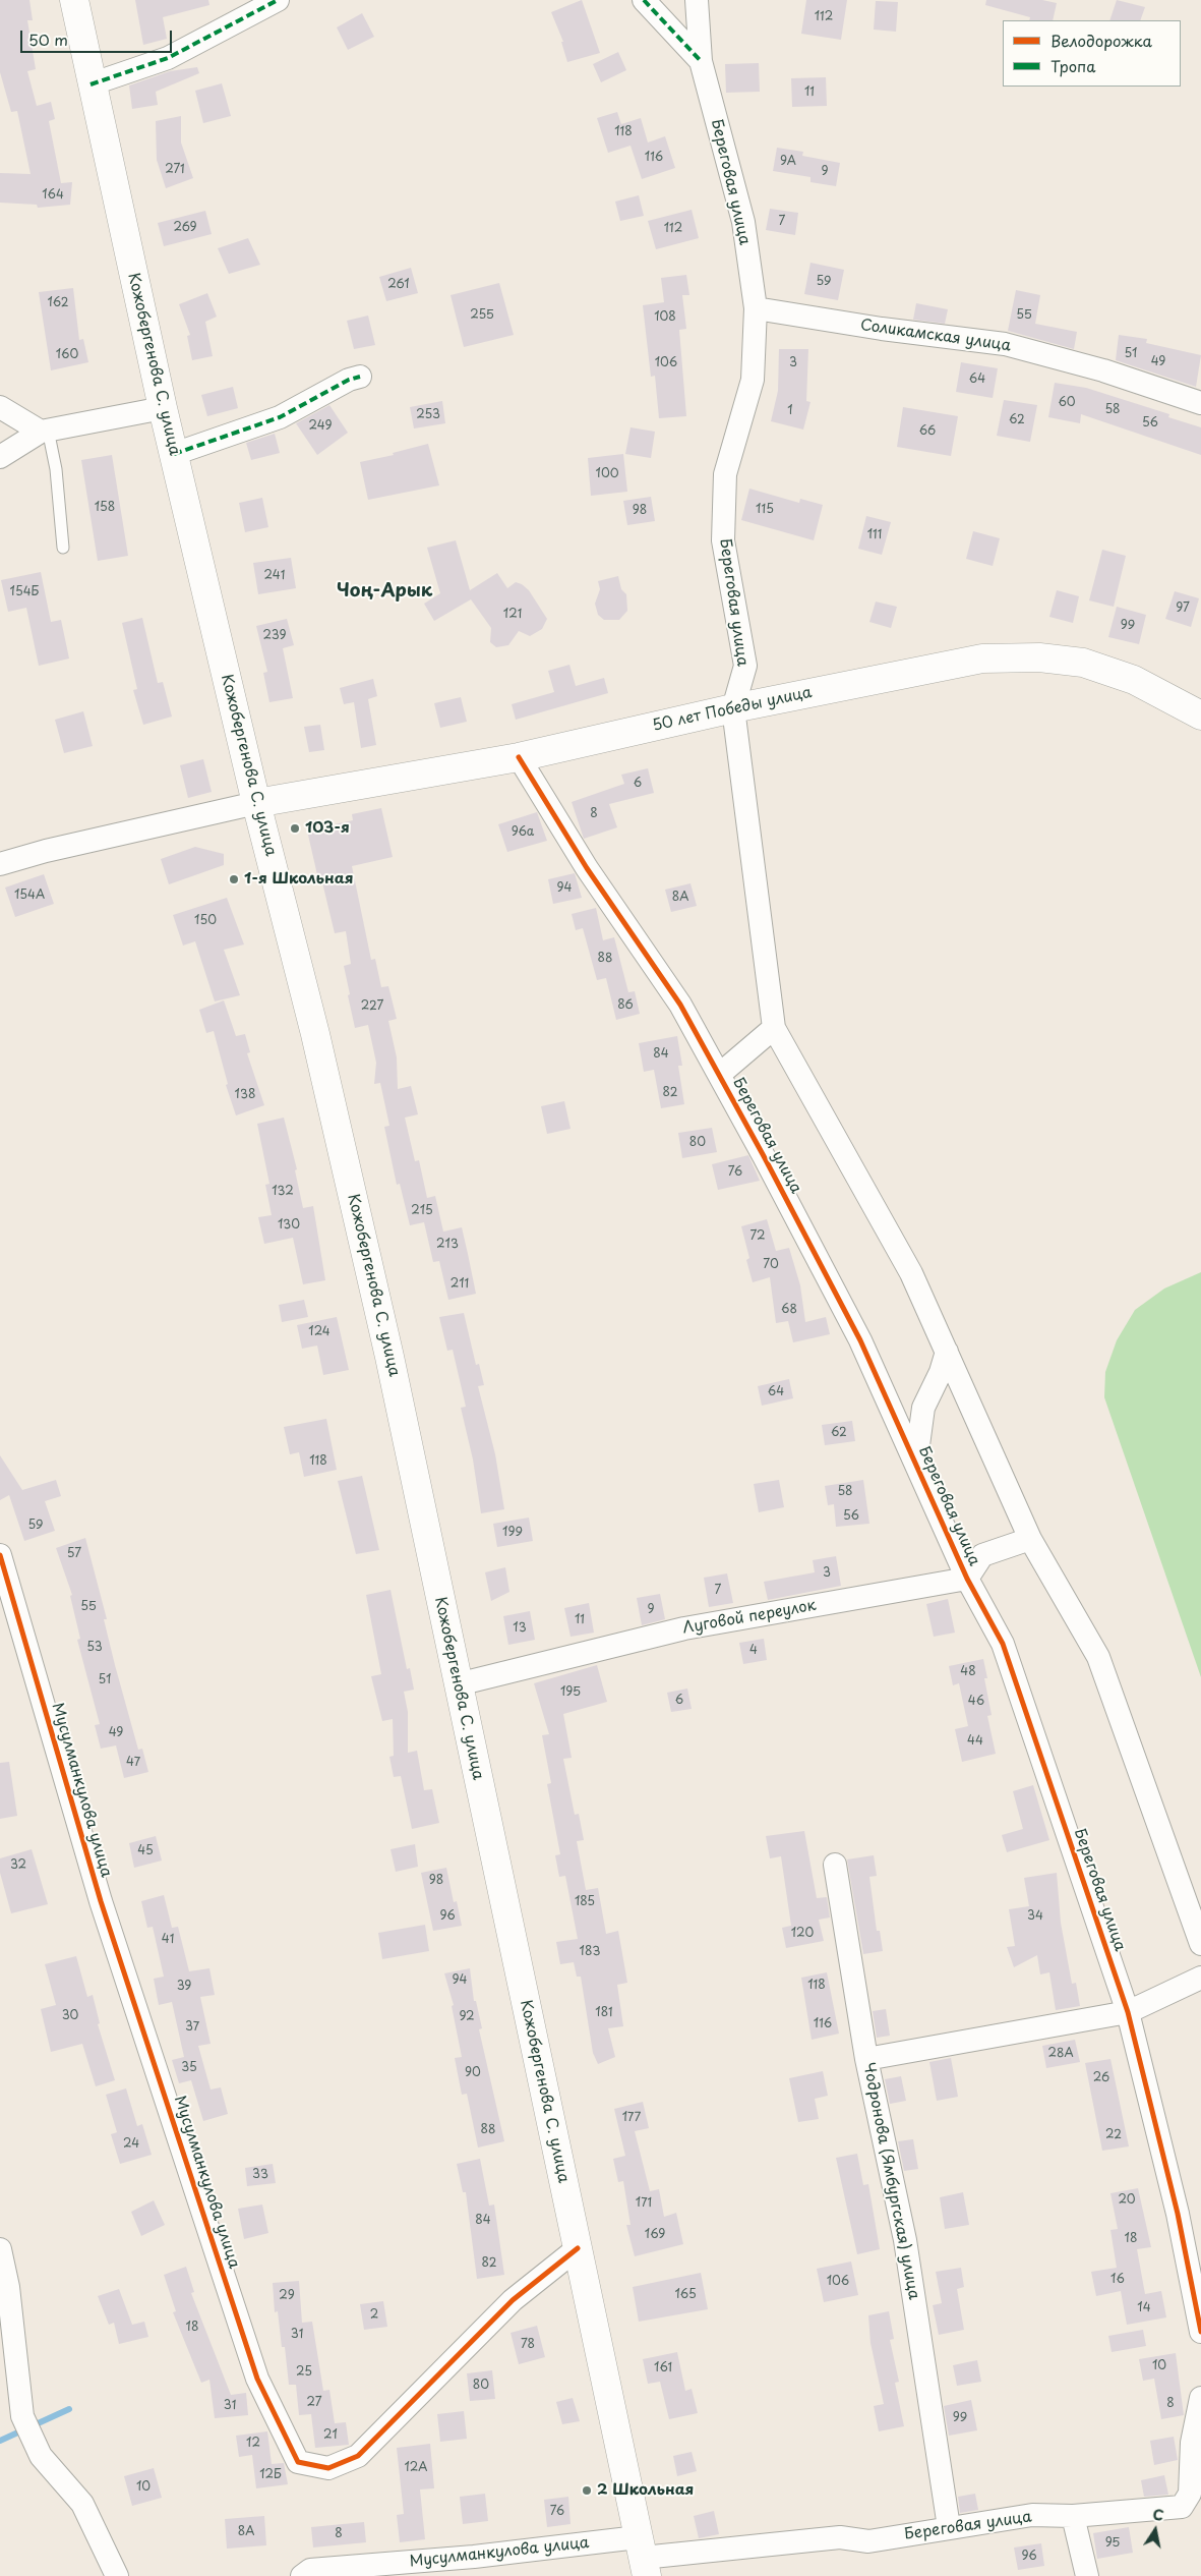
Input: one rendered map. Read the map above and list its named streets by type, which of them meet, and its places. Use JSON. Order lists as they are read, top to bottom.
{
  "streets": {
    "main road": ["Кожобергенова С. улица", "50 лет Победы улица"],
    "street": [
      "Береговая улица",
      "Соликамская улица",
      "Луговой переулок",
      "Мусулманкулова улица",
      "Чодронова (Ямбургская) улица"
    ]
  },
  "crossings": [
    ["Береговая улица", "Соликамская улица"],
    ["Береговая улица", "Кожобергенова С. улица"],
    ["Береговая улица", "50 лет Победы улица"],
    ["Береговая улица", "Луговой переулок"],
    ["Береговая улица", "Мусулманкулова улица"],
    ["Береговая улица", "Чодронова (Ямбургская) улица"],
    ["Кожобергенова С. улица", "50 лет Победы улица"],
    ["Кожобергенова С. улица", "Луговой переулок"],
    ["Кожобергенова С. улица", "Мусулманкулова улица"]
  ],
  "districts": ["Чоң-Арык"],
  "places": ["103-я", "1-я Школьная", "2 Школьная"],
  "house_numbers": [
    "112",
    "11",
    "118",
    "116",
    "9А",
    "271",
    "9",
    "164",
    "7",
    "269",
    "112",
    "59",
    "261",
    "162",
    "255",
    "55",
    "108",
    "51",
    "160",
    "49",
    "106",
    "3",
    "64",
    "60",
    "58",
    "1",
    "253",
    "62",
    "56",
    "249",
    "66",
    "100",
    "158",
    "115",
    "98",
    "111",
    "241",
    "154Б",
    "97",
    "121",
    "99",
    "239",
    "6",
    "8",
    "96а",
    "94",
    "154А",
    "8А",
    "150",
    "88",
    "86",
    "227",
    "84",
    "82",
    "138",
    "80",
    "76",
    "132",
    "215",
    "130",
    "72",
    "213",
    "70",
    "211",
    "68",
    "124",
    "64",
    "62",
    "118",
    "58",
    "56",
    "59",
    "199",
    "57",
    "3",
    "7",
    "55",
    "9",
    "11",
    "13",
    "53",
    "4",
    "48",
    "51",
    "195",
    "6",
    "46",
    "49",
    "44",
    "47",
    "45",
    "32",
    "98",
    "185",
    "96",
    "34",
    "120",
    "41",
    "183",
    "94",
    "118",
    "39",
    "181",
    "30",
    "92",
    "116",
    "37",
    "28А",
    "35",
    "90",
    "26",
    "177",
    "88",
    "22",
    "24",
    "33",
    "20",
    "171",
    "84",
    "169",
    "18",
    "82",
    "16",
    "106",
    "165",
    "29",
    "14",
    "2",
    "18",
    "31",
    "78",
    "10",
    "161",
    "25",
    "80",
    "27",
    "8",
    "31",
    "99",
    "21",
    "12",
    "12А",
    "12Б",
    "10",
    "76",
    "8А",
    "8",
    "95",
    "96"
  ],
  "legend": ["Велодорожка", "Тропа"],
  "scale_bar": "50 m",
  "north": "top"
}
